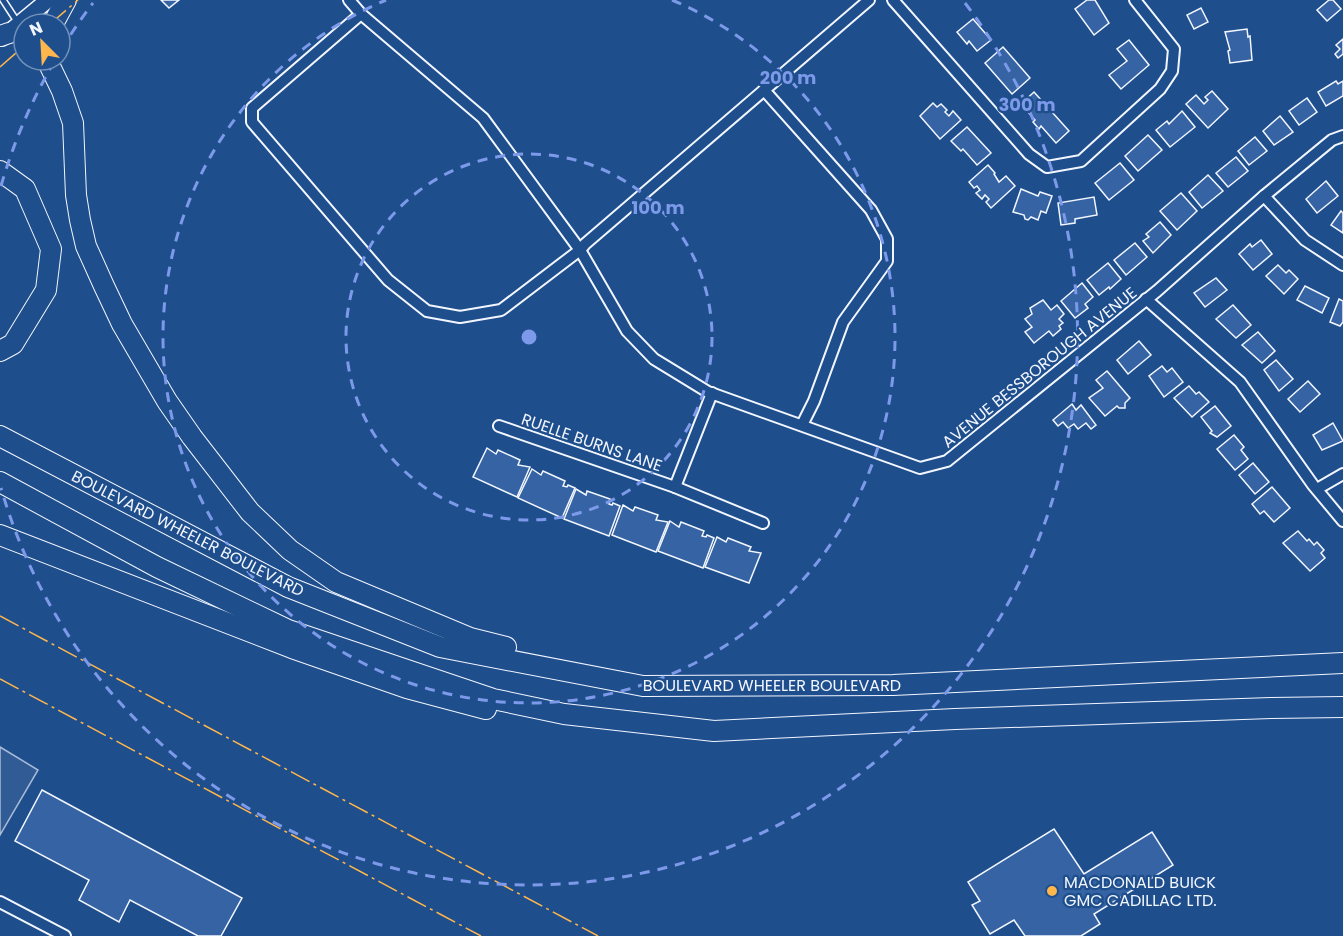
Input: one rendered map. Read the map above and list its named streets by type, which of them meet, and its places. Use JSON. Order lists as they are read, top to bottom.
{
  "streets": {
    "highway": ["BOULEVARD WHEELER BOULEVARD"],
    "street": ["AVENUE BESSBOROUGH AVENUE", "RUELLE BURNS LANE"]
  },
  "crossings": [
    ["AVENUE BESSBOROUGH AVENUE", "RUELLE BURNS LANE"]
  ],
  "places": ["MACDONALD BUICK GMC CADILLAC LTD."],
  "north": "top left",
  "rings": ["200 m", "300 m", "100 m"]
}
